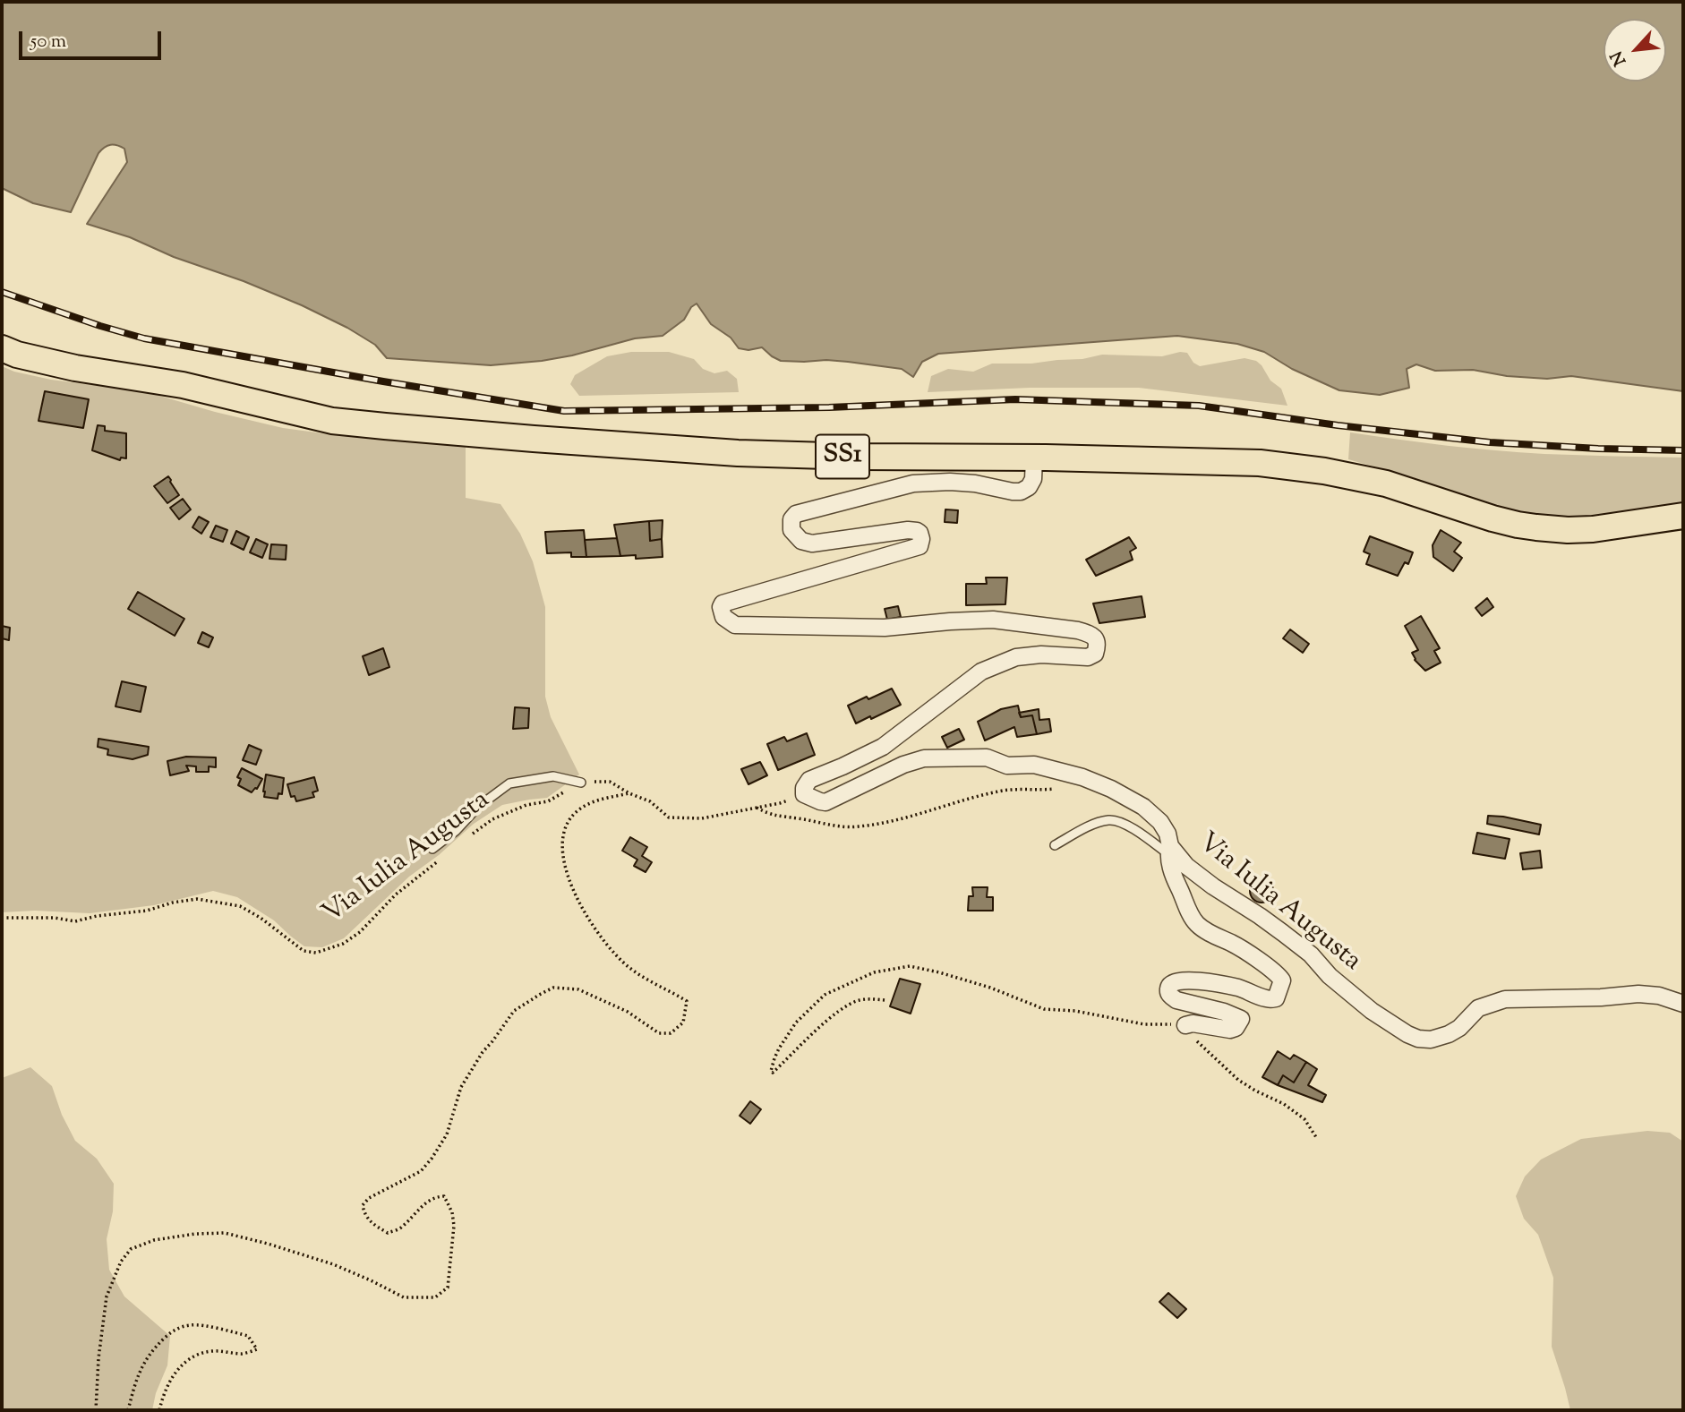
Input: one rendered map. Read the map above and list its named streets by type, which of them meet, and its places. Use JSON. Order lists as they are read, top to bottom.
{
  "streets": {
    "main road": ["SS1"],
    "street": ["Via Iulia Augusta"]
  },
  "scale_bar": "50 m",
  "north": "bottom left"
}
